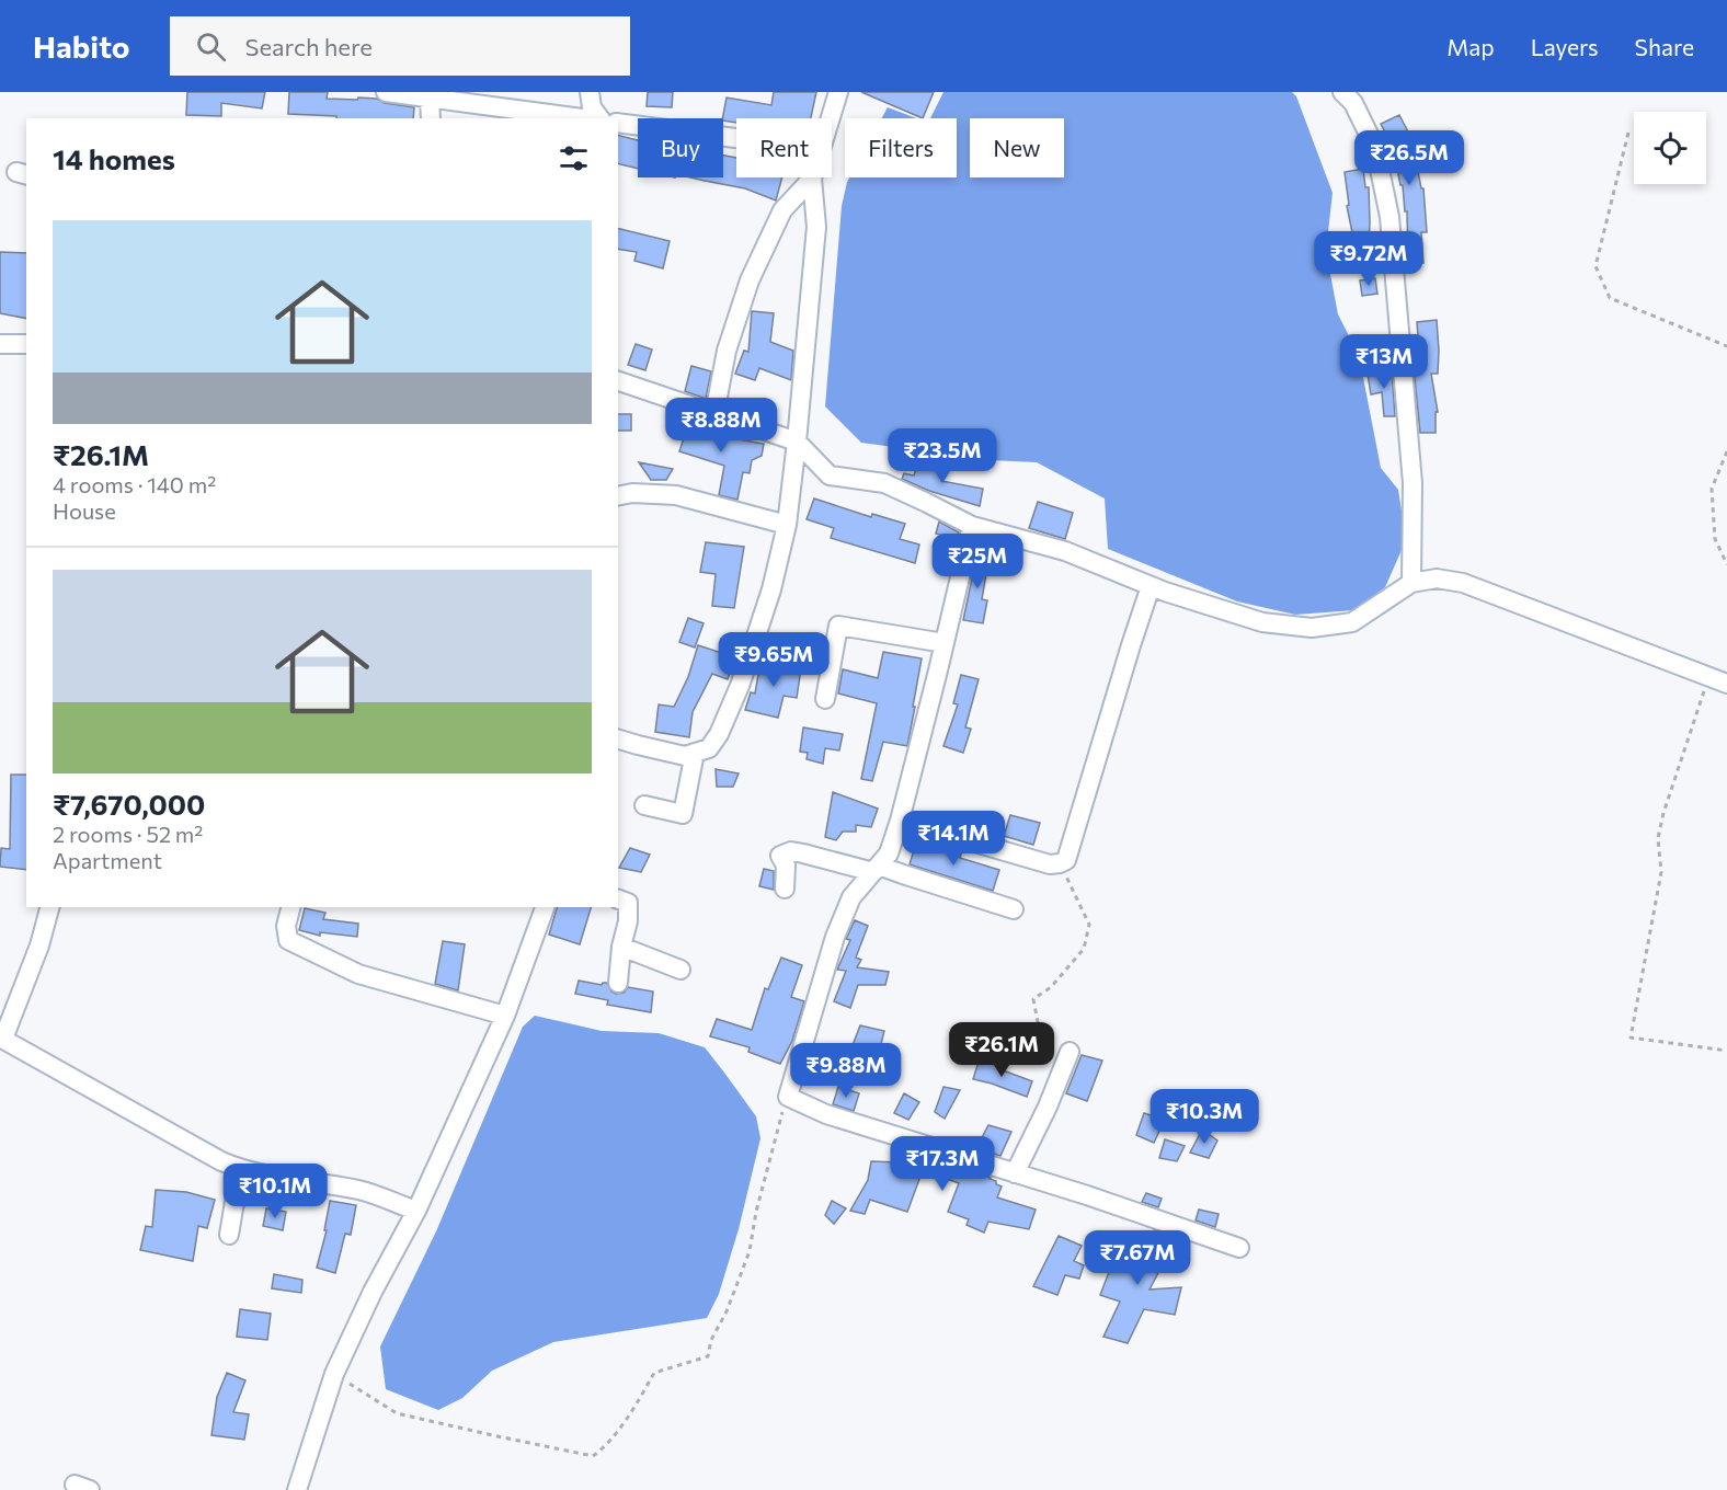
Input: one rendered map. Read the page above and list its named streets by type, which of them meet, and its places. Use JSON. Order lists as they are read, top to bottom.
{
  "page": {
    "header": "Habito",
    "search": "Search here",
    "nav": ["Map", "Layers", "Share"],
    "chip": [
      "Buy",
      "Rent",
      "Filters",
      "New"
    ],
    "heading": "14 homes",
    "price": [
      "₹26.5M",
      "₹9.72M",
      "₹13M",
      "₹8.88M",
      "₹23.5M",
      "₹25M",
      "₹9.65M",
      "₹14.1M",
      "₹26.1M",
      "₹9.88M",
      "₹10.3M",
      "₹17.3M",
      "₹10.1M",
      "₹7.67M"
    ],
    "list": [
      {
        "name": "₹26.1M",
        "note": "4 rooms · 140 m² · House"
      },
      {
        "name": "₹7,670,000",
        "note": "2 rooms · 52 m² · Apartment"
      }
    ]
  }
}
